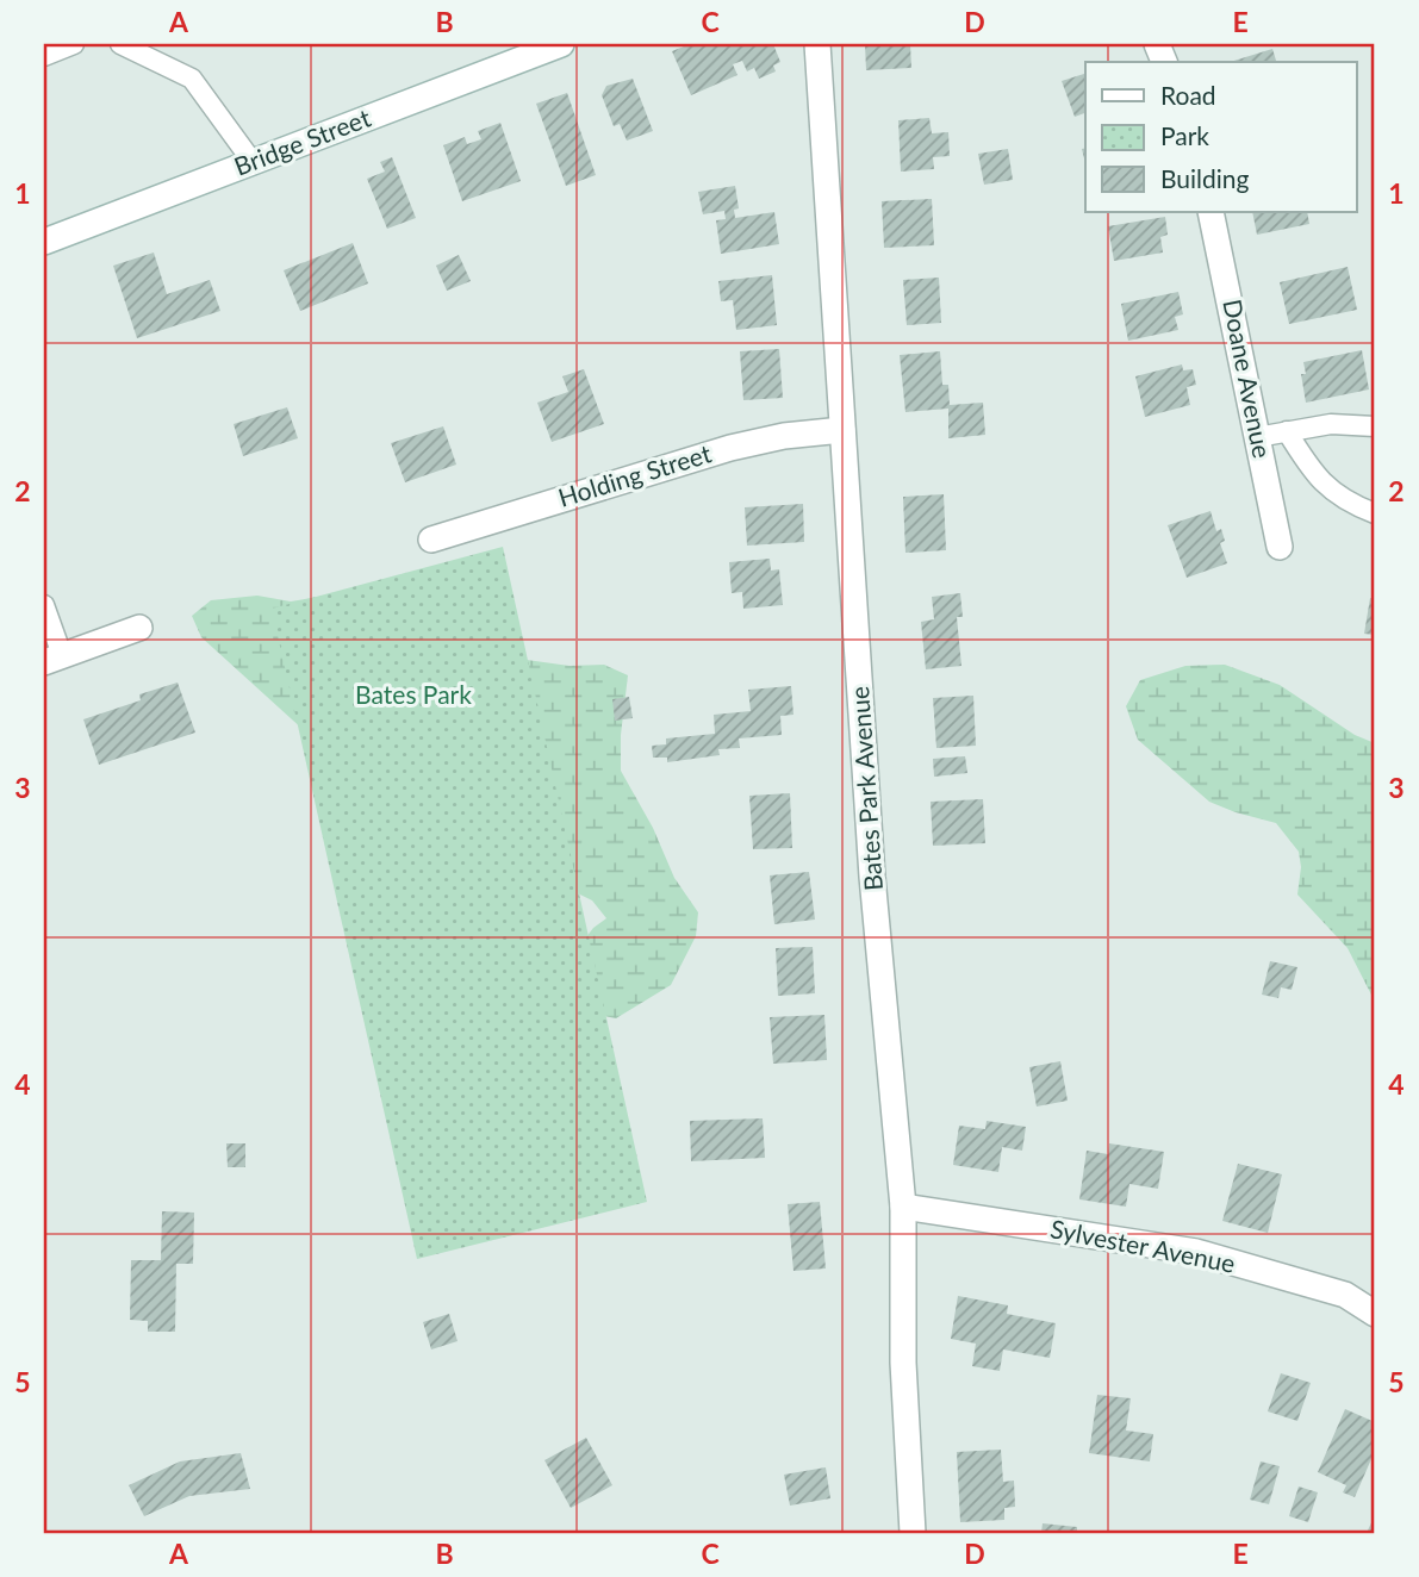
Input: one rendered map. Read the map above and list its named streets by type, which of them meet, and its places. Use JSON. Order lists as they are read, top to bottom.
{
  "streets": {
    "street": [
      "Bridge Street",
      "Doane Avenue",
      "Holding Street",
      "Bates Park Avenue",
      "Sylvester Avenue"
    ]
  },
  "crossings": [
    ["Holding Street", "Bates Park Avenue"],
    ["Bates Park Avenue", "Sylvester Avenue"]
  ],
  "parks": ["Bates Park"],
  "legend": ["Road", "Park", "Building"],
  "grid": {
    "columns": [
      "A",
      "B",
      "C",
      "D",
      "E"
    ],
    "rows": [
      "1",
      "2",
      "3",
      "4",
      "5"
    ]
  }
}
